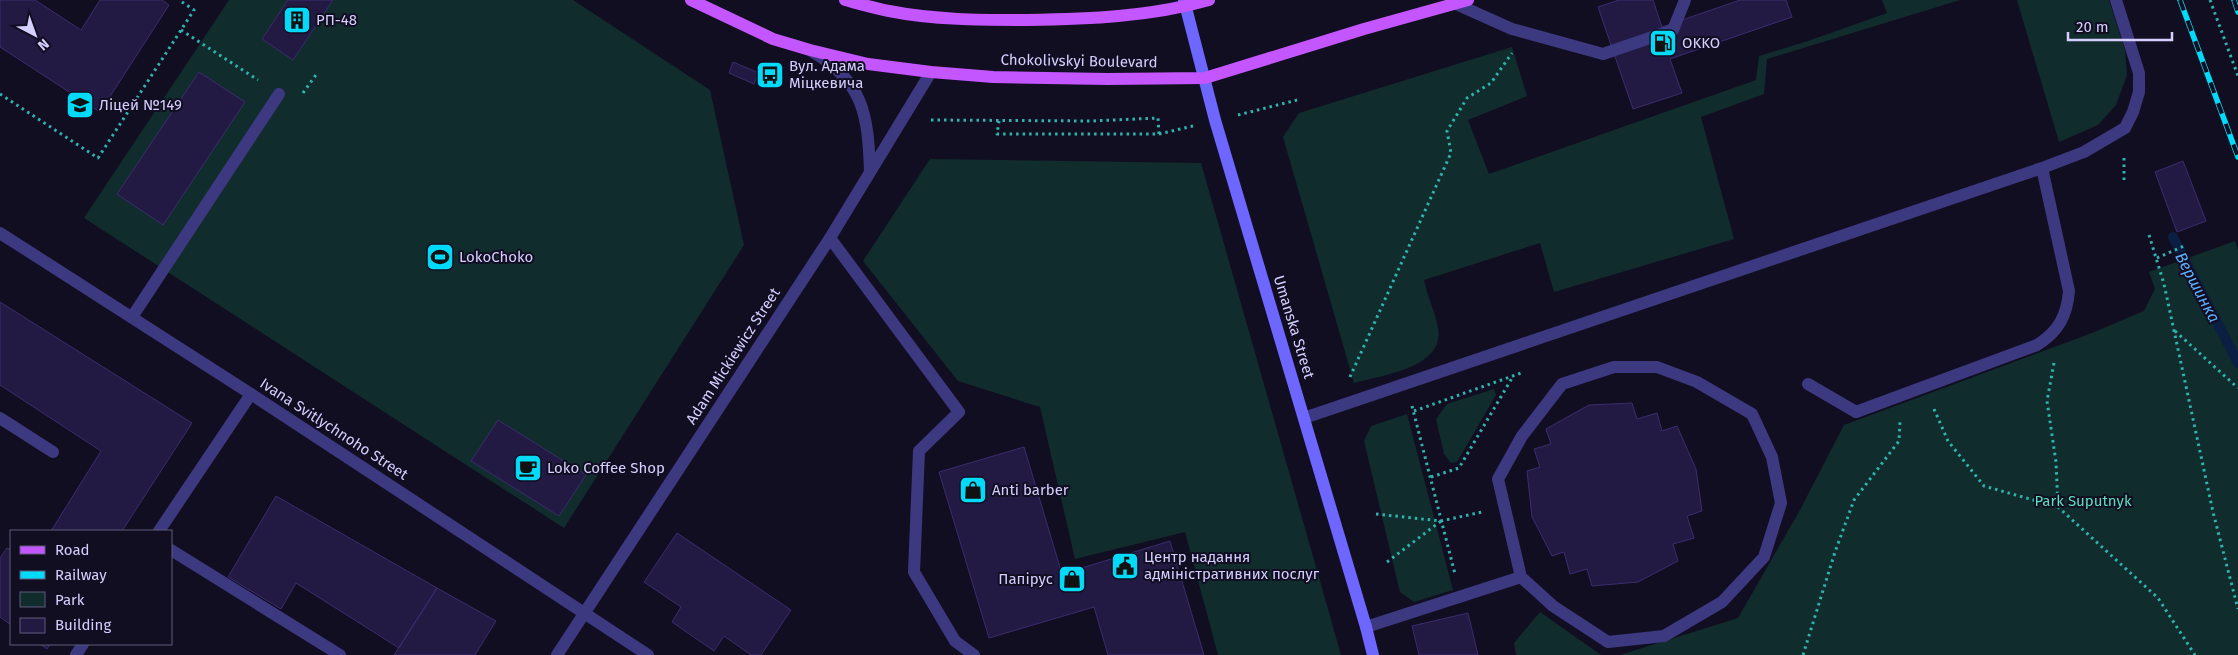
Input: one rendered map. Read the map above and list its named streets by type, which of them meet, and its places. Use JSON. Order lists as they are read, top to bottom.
{
  "streets": {
    "main road": ["Chokolivskyi Boulevard"],
    "street": ["Umanska Street", "Adam Mickiewicz Street", "Ivana Svitlychnoho Street"]
  },
  "crossings": [
    ["Chokolivskyi Boulevard", "Umanska Street"],
    ["Chokolivskyi Boulevard", "Adam Mickiewicz Street"],
    ["Adam Mickiewicz Street", "Ivana Svitlychnoho Street"]
  ],
  "water": ["Вершинка"],
  "parks": ["Park Suputnyk"],
  "places": {
    "building": ["РП-48"],
    "fuel station": ["OKKO"],
    "bus stop": ["Вул. Адама Міцкевича"],
    "school or university": ["Ліцей №149"],
    "sports": ["LokoChoko"],
    "cafe": ["Loko Coffee Shop"],
    "shop": ["Anti barber", "Папірус"],
    "public building": ["Центр надання адміністративних послуг"]
  },
  "legend": [
    "Road",
    "Railway",
    "Park",
    "Building"
  ],
  "scale_bar": "20 m",
  "north": "bottom right"
}
